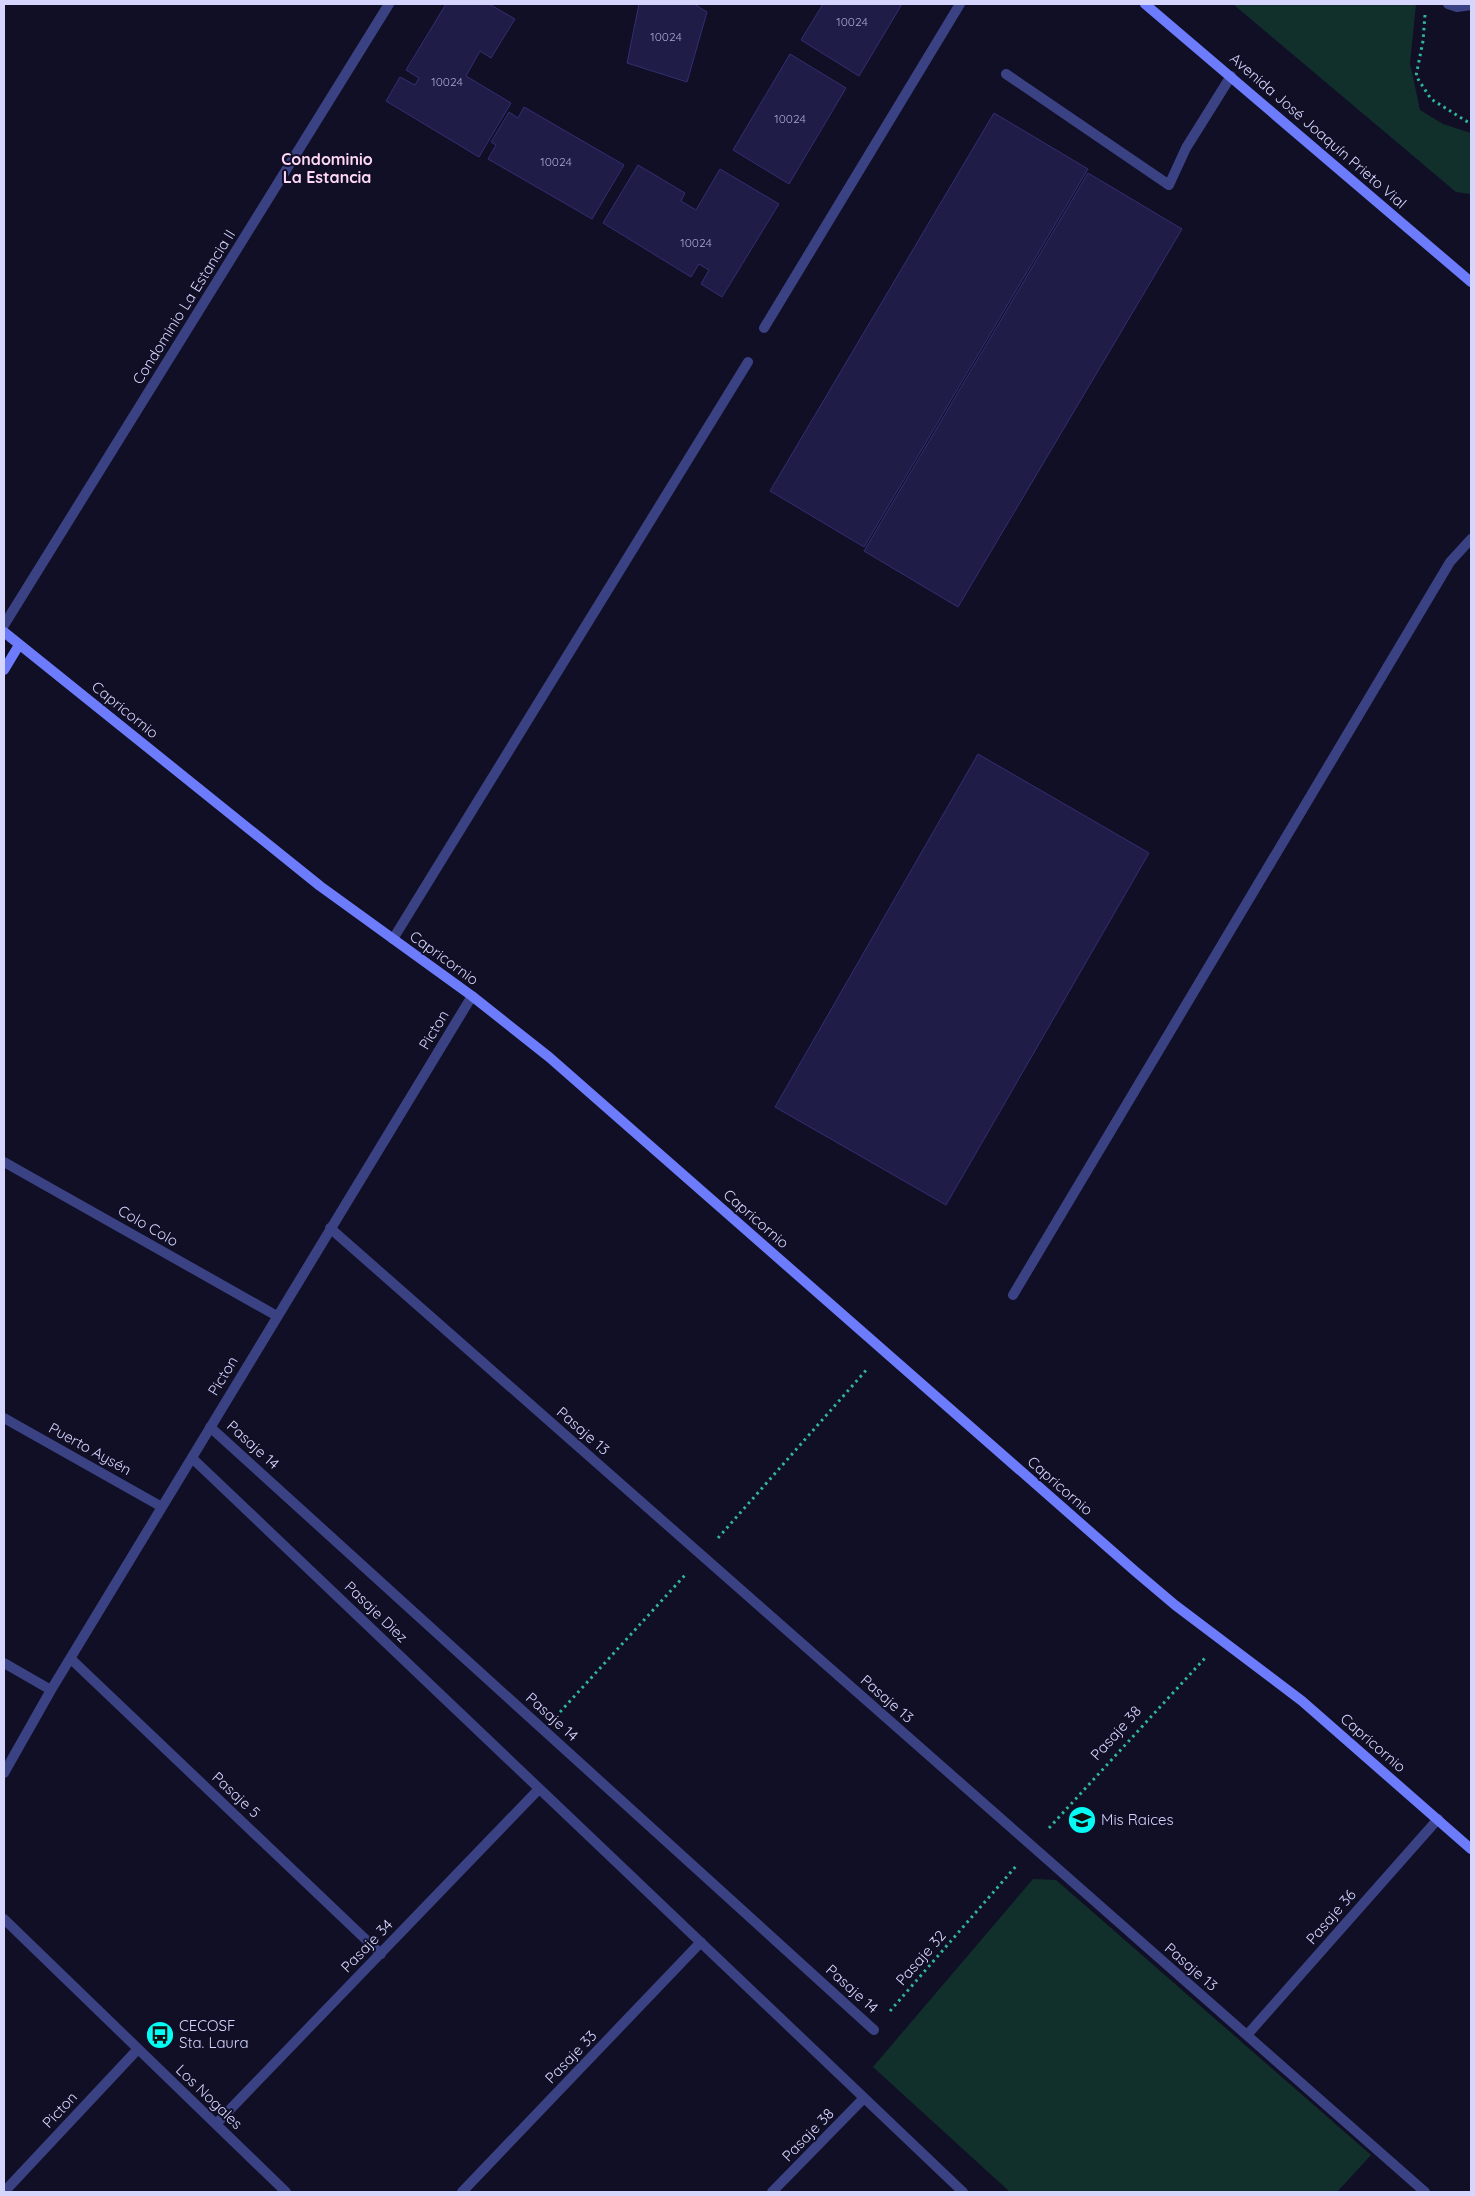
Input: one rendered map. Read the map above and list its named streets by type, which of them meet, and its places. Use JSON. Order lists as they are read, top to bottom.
{
  "streets": {
    "street": [
      "Avenida José Joaquín Prieto Vial",
      "Condominio La Estancia II",
      "Capricornio",
      "Picton",
      "Colo Colo",
      "Pasaje 13",
      "Pasaje 14",
      "Puerto Aysén",
      "Pasaje Diez",
      "Pasaje 38",
      "Pasaje 5",
      "Pasaje 36",
      "Pasaje 34",
      "Pasaje 33",
      "Los Nogales"
    ],
    "path": ["Pasaje 32"]
  },
  "crossings": [
    ["Capricornio", "Picton"],
    ["Capricornio", "Pasaje 38"],
    ["Capricornio", "Pasaje 36"],
    ["Picton", "Colo Colo"],
    ["Picton", "Pasaje 13"],
    ["Picton", "Pasaje 14"],
    ["Picton", "Puerto Aysén"],
    ["Picton", "Pasaje Diez"],
    ["Picton", "Pasaje 5"],
    ["Picton", "Los Nogales"],
    ["Pasaje 13", "Pasaje 38"],
    ["Pasaje 13", "Pasaje 36"],
    ["Pasaje 13", "Pasaje 32"],
    ["Pasaje 14", "Pasaje 32"],
    ["Pasaje Diez", "Pasaje 34"],
    ["Pasaje 38", "Pasaje 32"],
    ["Pasaje 5", "Pasaje 34"],
    ["Pasaje 34", "Los Nogales"]
  ],
  "districts": ["Condominio La Estancia"],
  "places": {
    "school or university": ["Mis Raices"],
    "bus stop": ["CECOSF Sta. Laura"]
  },
  "house_numbers": [
    "10024",
    "10024",
    "10024",
    "10024",
    "10024",
    "10024"
  ]
}
